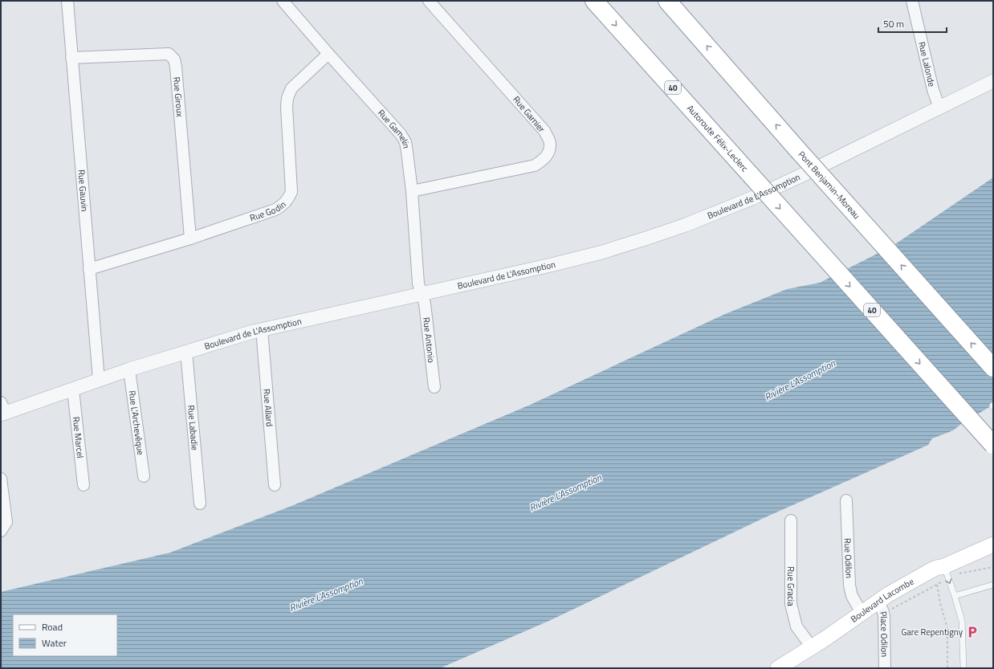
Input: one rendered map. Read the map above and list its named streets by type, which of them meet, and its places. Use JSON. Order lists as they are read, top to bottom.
{
  "streets": {
    "highway": ["40", "Autoroute Félix-Leclerc", "Pont Benjamin-Moreau"],
    "main road": ["Boulevard Lacombe"],
    "street": [
      "Rue Lalonde",
      "Rue Giroux",
      "Rue Garnier",
      "Rue Gamelin",
      "Rue Gauvin",
      "Boulevard de L'Assomption",
      "Rue Godin",
      "Rue Antonio",
      "Rue Allard",
      "Rue L'Archevêque",
      "Rue Labadie",
      "Rue Marcel",
      "Rue Odilon",
      "Rue Gracia",
      "Place Odilon"
    ]
  },
  "crossings": [
    ["Rue Lalonde", "Boulevard de L'Assomption"],
    ["Rue Giroux", "Rue Gauvin"],
    ["Rue Giroux", "Rue Godin"],
    ["Rue Garnier", "Rue Gamelin"],
    ["Rue Gamelin", "Boulevard de L'Assomption"],
    ["Rue Gamelin", "Rue Godin"],
    ["Rue Gamelin", "Rue Antonio"],
    ["Rue Gauvin", "Boulevard de L'Assomption"],
    ["Rue Gauvin", "Rue Godin"],
    ["Boulevard de L'Assomption", "Rue Antonio"],
    ["Boulevard de L'Assomption", "Rue Allard"],
    ["Boulevard de L'Assomption", "Rue L'Archevêque"],
    ["Boulevard de L'Assomption", "Rue Labadie"],
    ["Boulevard de L'Assomption", "Rue Marcel"],
    ["Rue Odilon", "Boulevard Lacombe"],
    ["Rue Gracia", "Boulevard Lacombe"],
    ["Boulevard Lacombe", "Place Odilon"]
  ],
  "one_way": ["Autoroute Félix-Leclerc", "Pont Benjamin-Moreau"],
  "water": ["Rivière L'Assomption"],
  "places": {
    "parking": ["Gare Repentigny"]
  },
  "legend": ["Road", "Water"],
  "scale_bar": "50 m"
}
